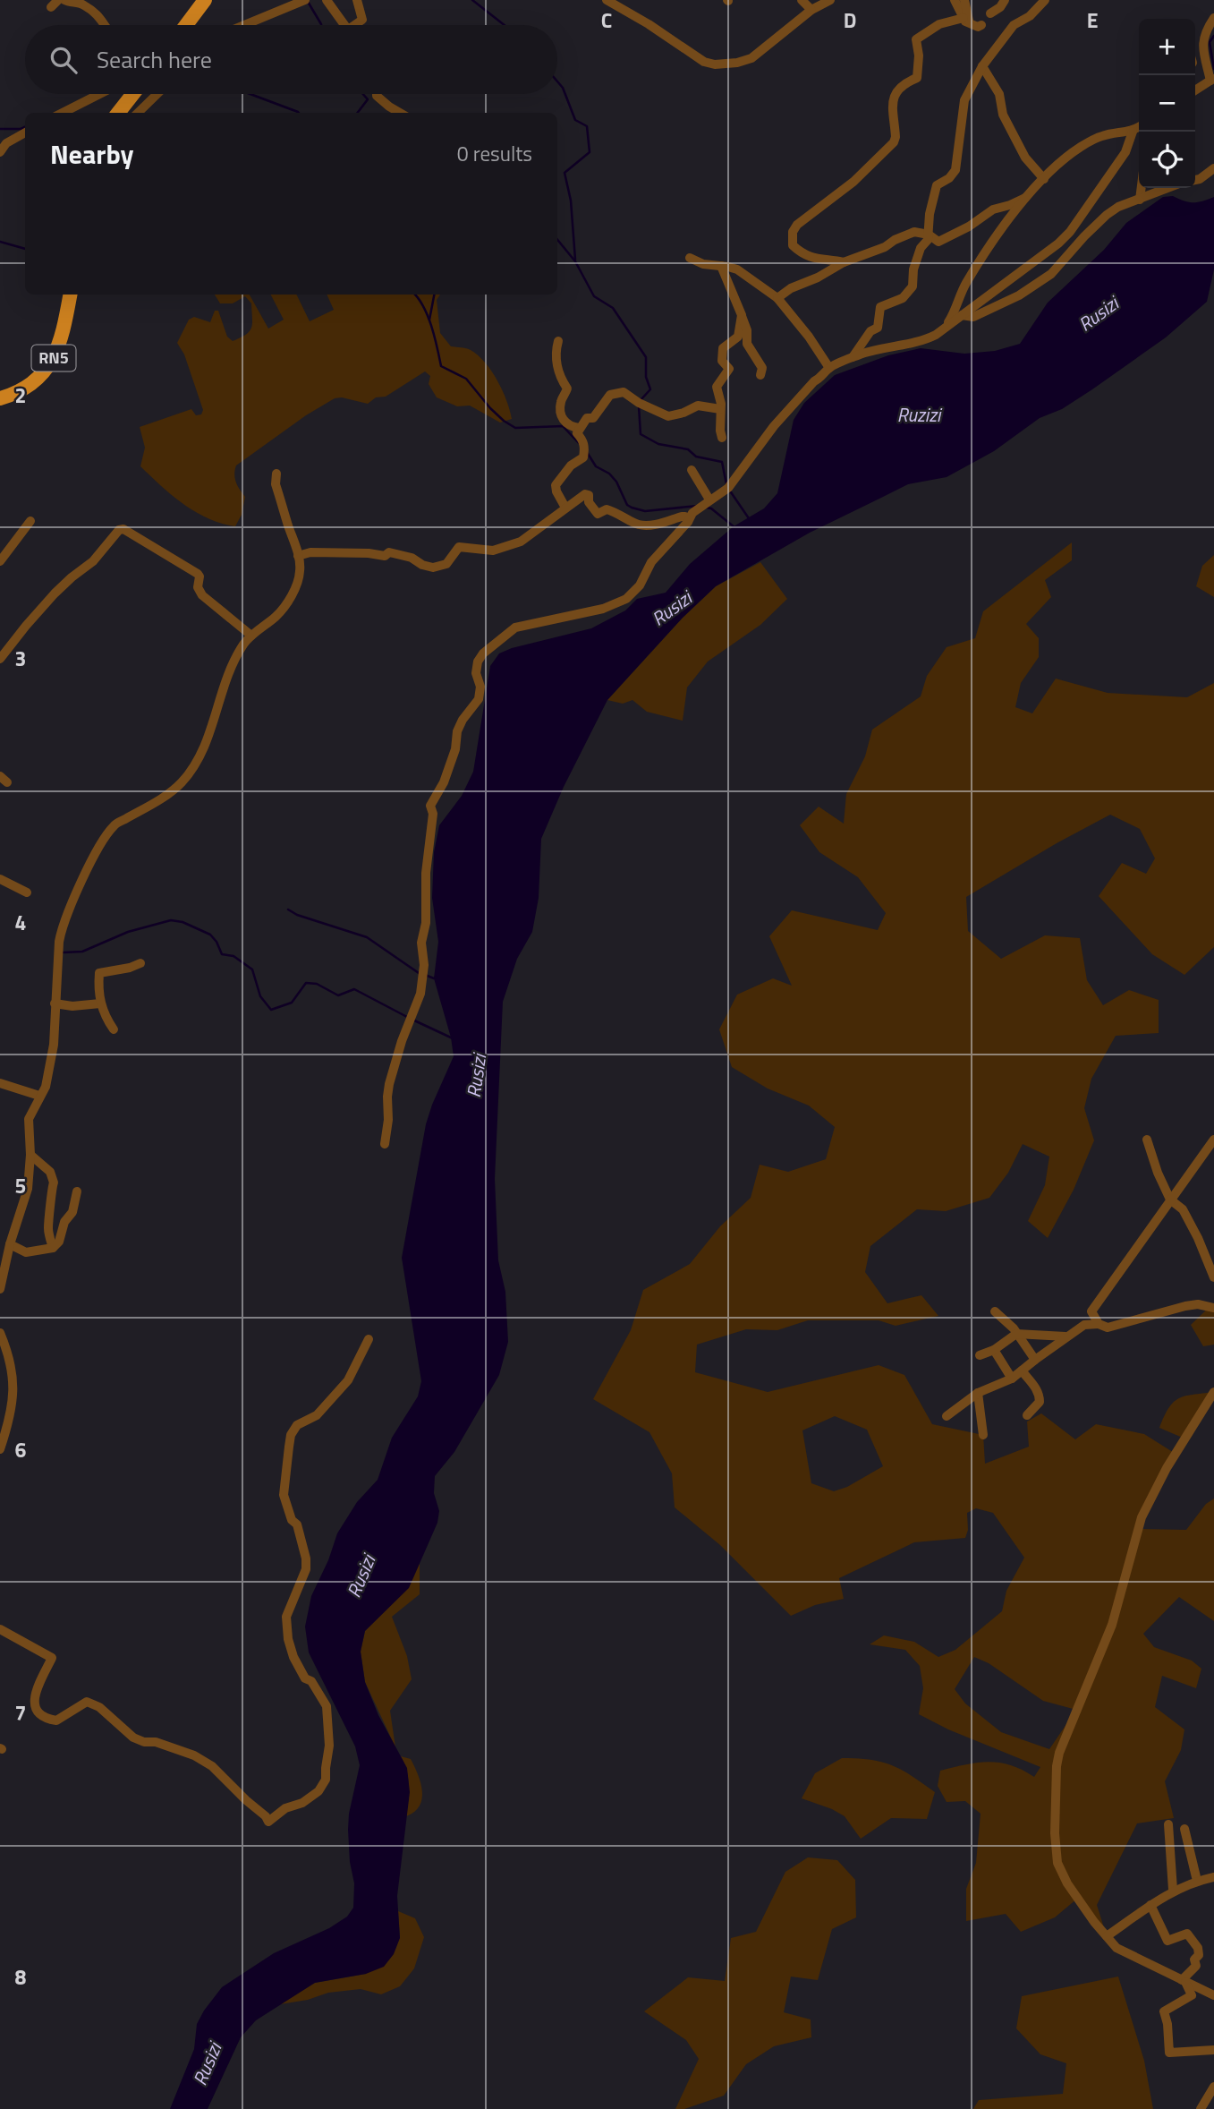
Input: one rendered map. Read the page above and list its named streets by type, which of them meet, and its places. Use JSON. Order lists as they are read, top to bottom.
{
  "streets": {
    "highway": ["RN5"]
  },
  "water": ["Rusizi", "Ruzizi"],
  "page": {
    "map_buttons": ["+", "−"],
    "search": "Search here",
    "heading": ["Nearby", "0 results"]
  },
  "grid": {
    "columns": ["C", "D", "E"],
    "rows": [
      "2",
      "3",
      "4",
      "5",
      "6",
      "7",
      "8"
    ]
  }
}
